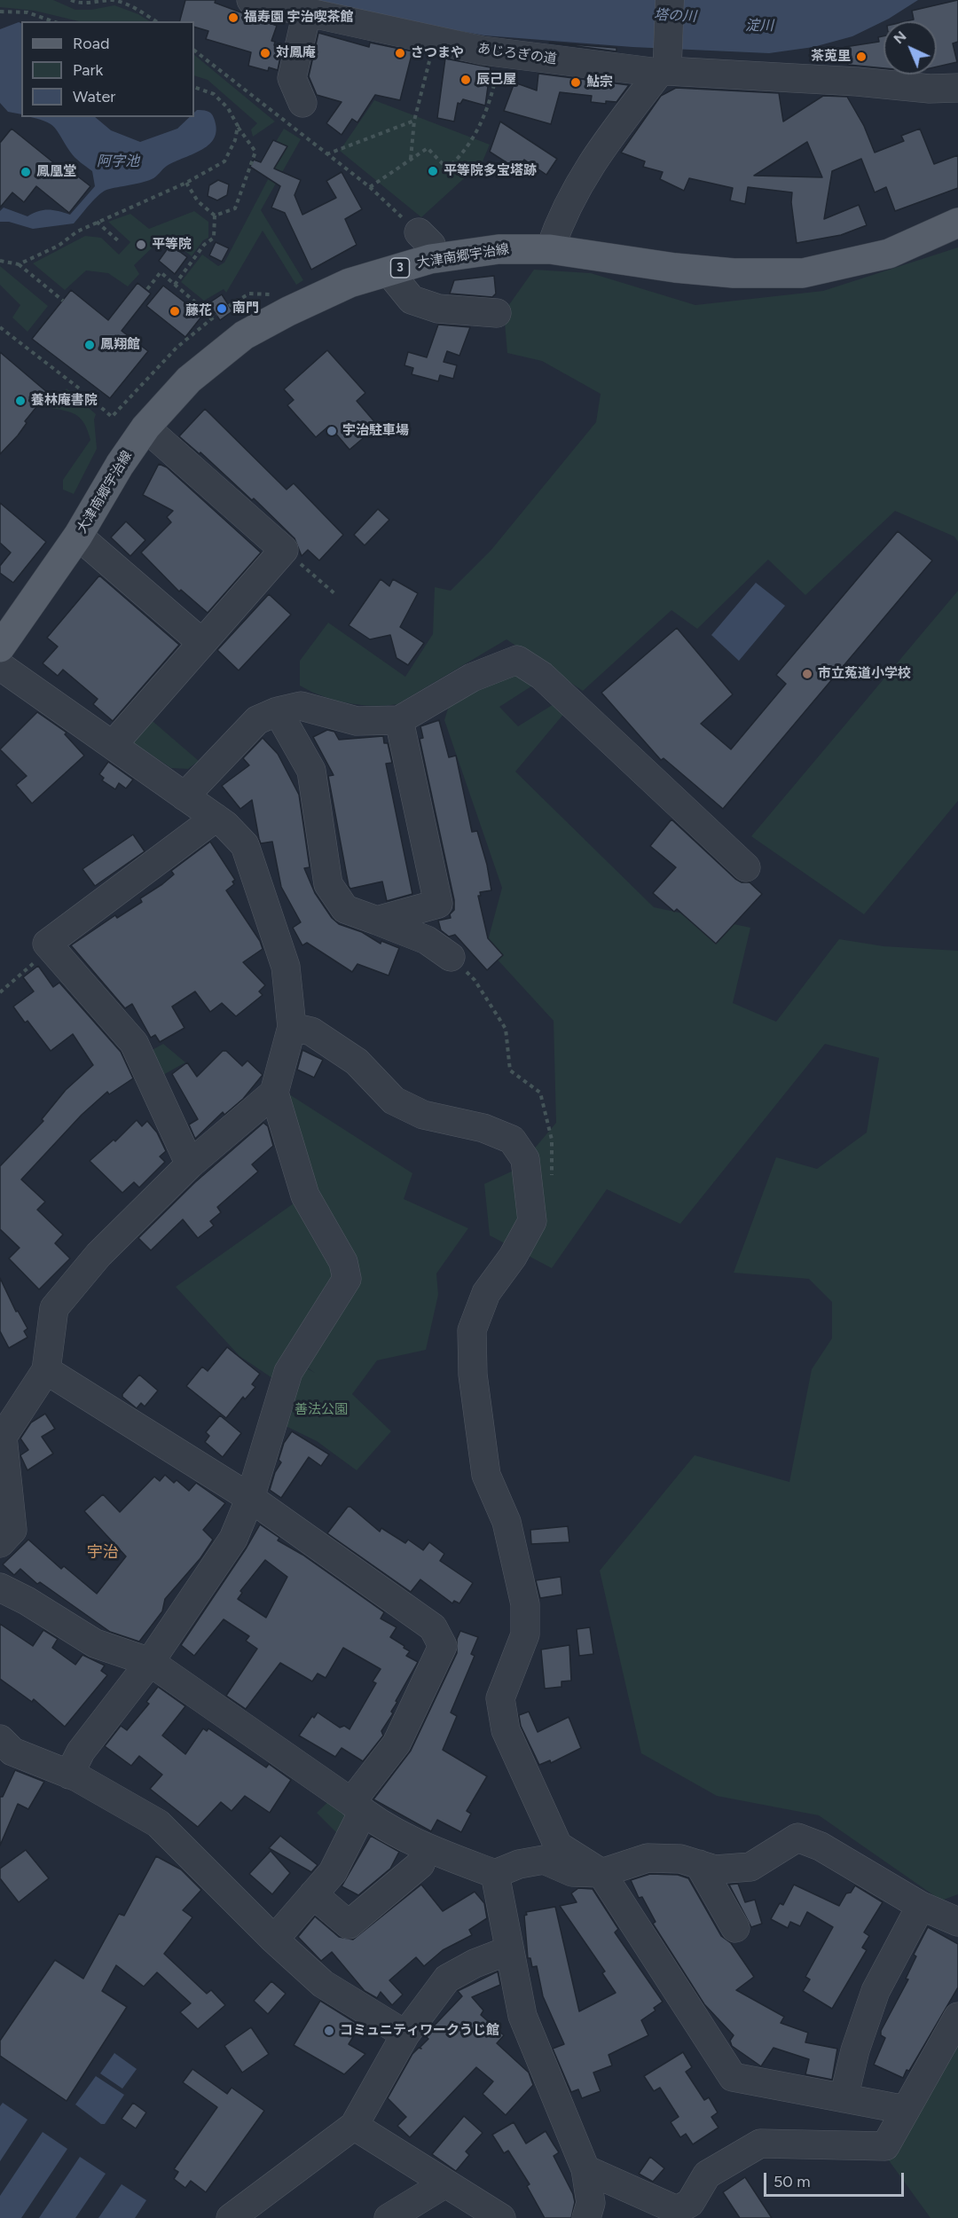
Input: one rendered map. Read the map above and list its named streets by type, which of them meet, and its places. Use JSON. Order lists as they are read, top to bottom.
{
  "streets": {
    "main road": ["大津南郷宇治線", "3"],
    "street": ["あじろぎの道"]
  },
  "districts": ["宇治"],
  "water": ["塔の川", "淀川", "阿字池"],
  "parks": ["善法公園"],
  "places": [
    "福寿園 宇治喫茶館",
    "対鳳庵",
    "さつまや",
    "茶莵里",
    "辰己屋",
    "鮎宗",
    "平等院多宝塔跡",
    "鳳凰堂",
    "平等院",
    "南門",
    "藤花",
    "鳳翔館",
    "養林庵書院",
    "宇治駐車場",
    "市立菟道小学校",
    "コミュニティワークうじ館"
  ],
  "legend": ["Road", "Park", "Water"],
  "scale_bar": "50 m",
  "north": "top left"
}
